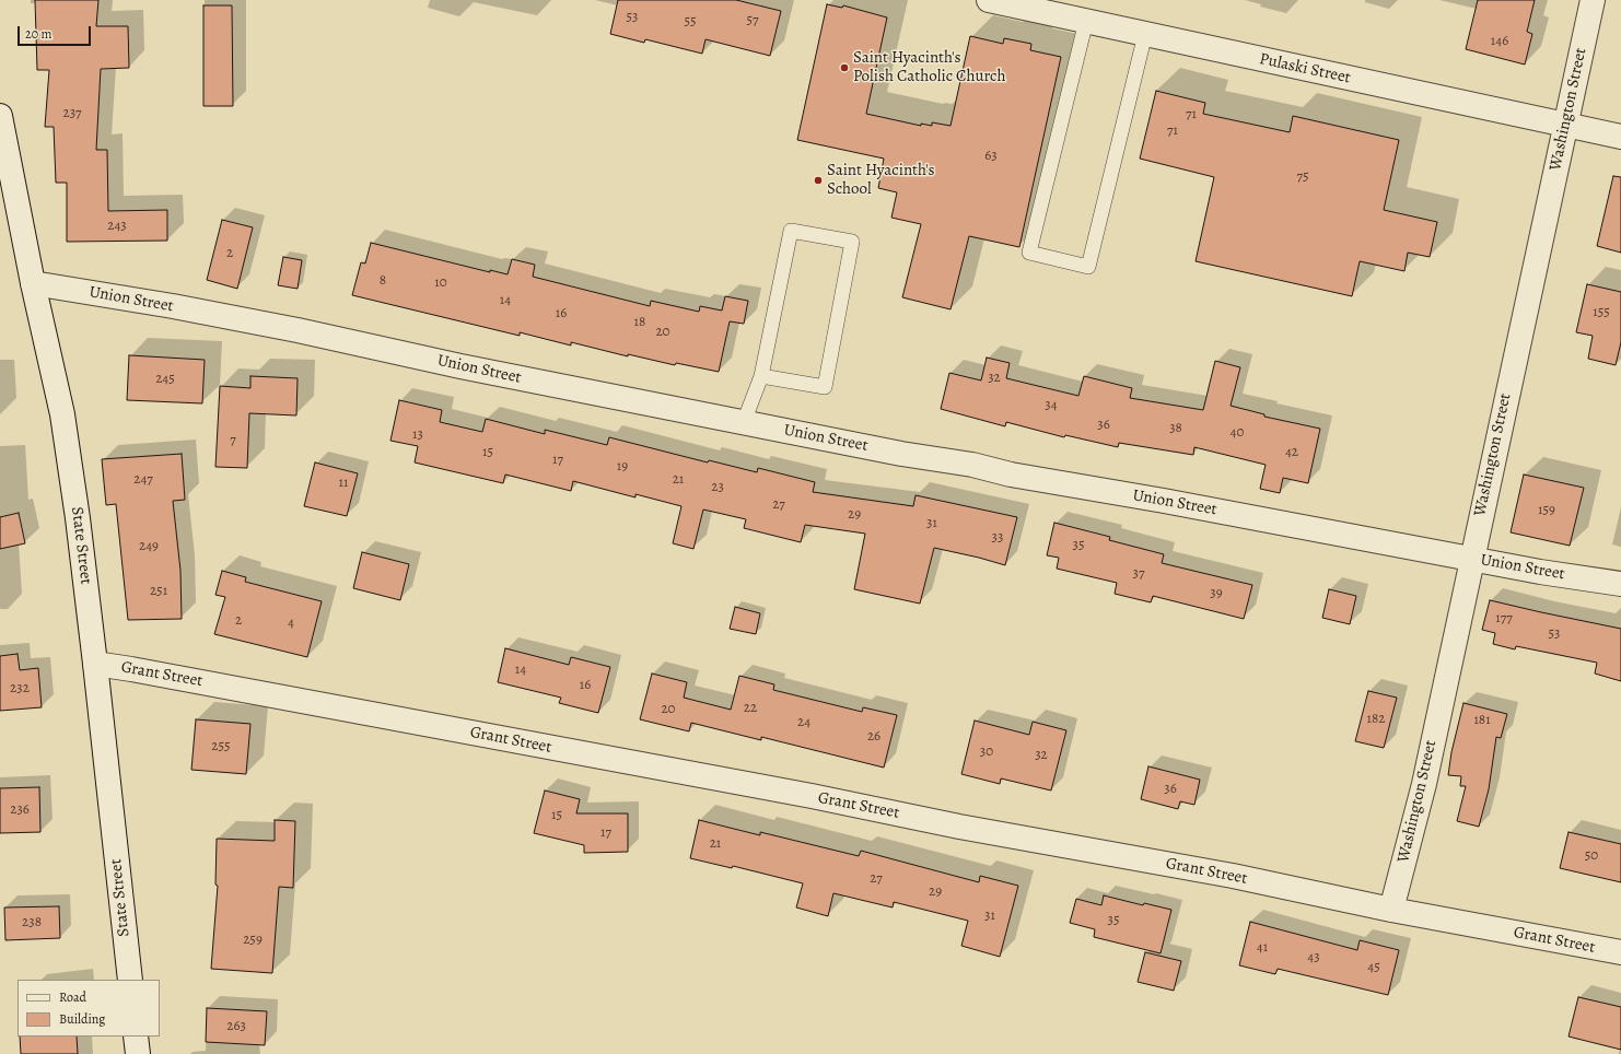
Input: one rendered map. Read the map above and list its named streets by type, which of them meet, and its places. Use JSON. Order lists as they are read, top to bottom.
{
  "streets": {
    "street": [
      "Pulaski Street",
      "Washington Street",
      "Union Street",
      "State Street",
      "Grant Street"
    ]
  },
  "crossings": [
    ["Pulaski Street", "Washington Street"],
    ["Washington Street", "Union Street"],
    ["Washington Street", "Grant Street"],
    ["Union Street", "State Street"],
    ["State Street", "Grant Street"]
  ],
  "places": ["Saint Hyacinth's Polish Catholic Church", "Saint Hyacinth's School"],
  "house_numbers": [
    "53",
    "57",
    "55",
    "146",
    "237",
    "71",
    "71",
    "63",
    "75",
    "243",
    "2",
    "8",
    "10",
    "14",
    "155",
    "16",
    "18",
    "20",
    "32",
    "245",
    "34",
    "36",
    "38",
    "40",
    "13",
    "7",
    "15",
    "42",
    "17",
    "19",
    "247",
    "21",
    "11",
    "23",
    "27",
    "159",
    "29",
    "31",
    "33",
    "35",
    "249",
    "37",
    "251",
    "39",
    "177",
    "2",
    "4",
    "53",
    "14",
    "16",
    "232",
    "22",
    "20",
    "182",
    "181",
    "24",
    "26",
    "255",
    "30",
    "32",
    "36",
    "236",
    "15",
    "17",
    "21",
    "50",
    "27",
    "29",
    "31",
    "35",
    "238",
    "259",
    "41",
    "43",
    "45",
    "263"
  ],
  "legend": ["Road", "Building"],
  "scale_bar": "20 m"
}
